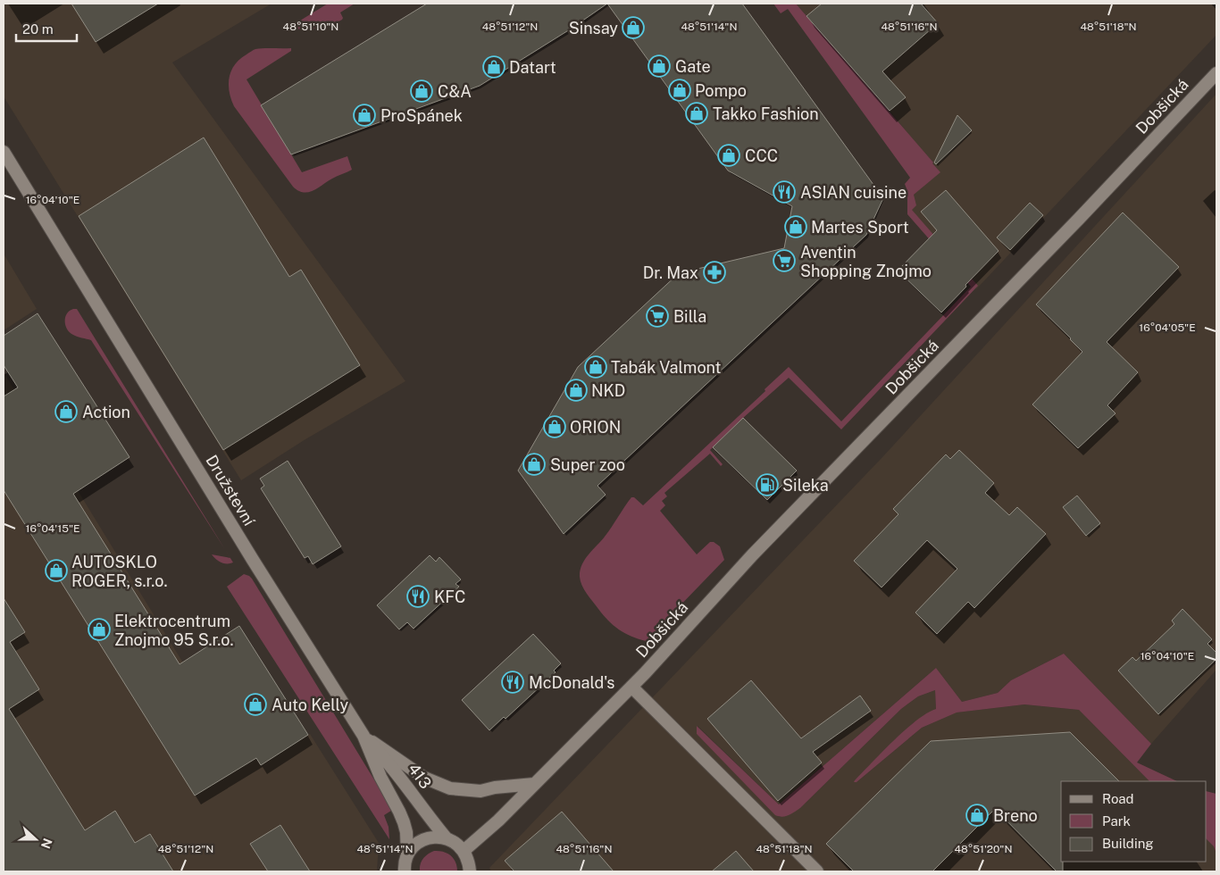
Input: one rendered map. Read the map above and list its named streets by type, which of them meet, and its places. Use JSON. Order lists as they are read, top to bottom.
{
  "streets": {
    "street": ["Dobšická", "Družstevní", "413"]
  },
  "crossings": [
    ["Dobšická", "413"],
    ["Družstevní", "413"]
  ],
  "places": {
    "shop": [
      "Sinsay",
      "Gate",
      "Datart",
      "Pompo",
      "C&A",
      "Takko Fashion",
      "ProSpánek",
      "CCC",
      "Martes Sport",
      "Tabák Valmont",
      "NKD",
      "Action",
      "ORION",
      "Super zoo",
      "AUTOSKLO ROGER, s.r.o.",
      "Elektrocentrum Znojmo 95 S.r.o.",
      "Auto Kelly",
      "Breno"
    ],
    "restaurant": ["ASIAN cuisine", "KFC", "McDonald's"],
    "supermarket": ["Aventin Shopping Znojmo", "Billa"],
    "pharmacy": ["Dr. Max"],
    "fuel station": ["Sileka"]
  },
  "legend": ["Road", "Park", "Building"],
  "scale_bar": "20 m",
  "north": "right",
  "coordinates": [
    "48°51'10\"N",
    "48°51'12\"N",
    "48°51'14\"N",
    "48°51'16\"N",
    "48°51'18\"N",
    "16°04'10\"E",
    "16°04'05\"E",
    "16°04'15\"E",
    "48°51'20\"N"
  ]
}
